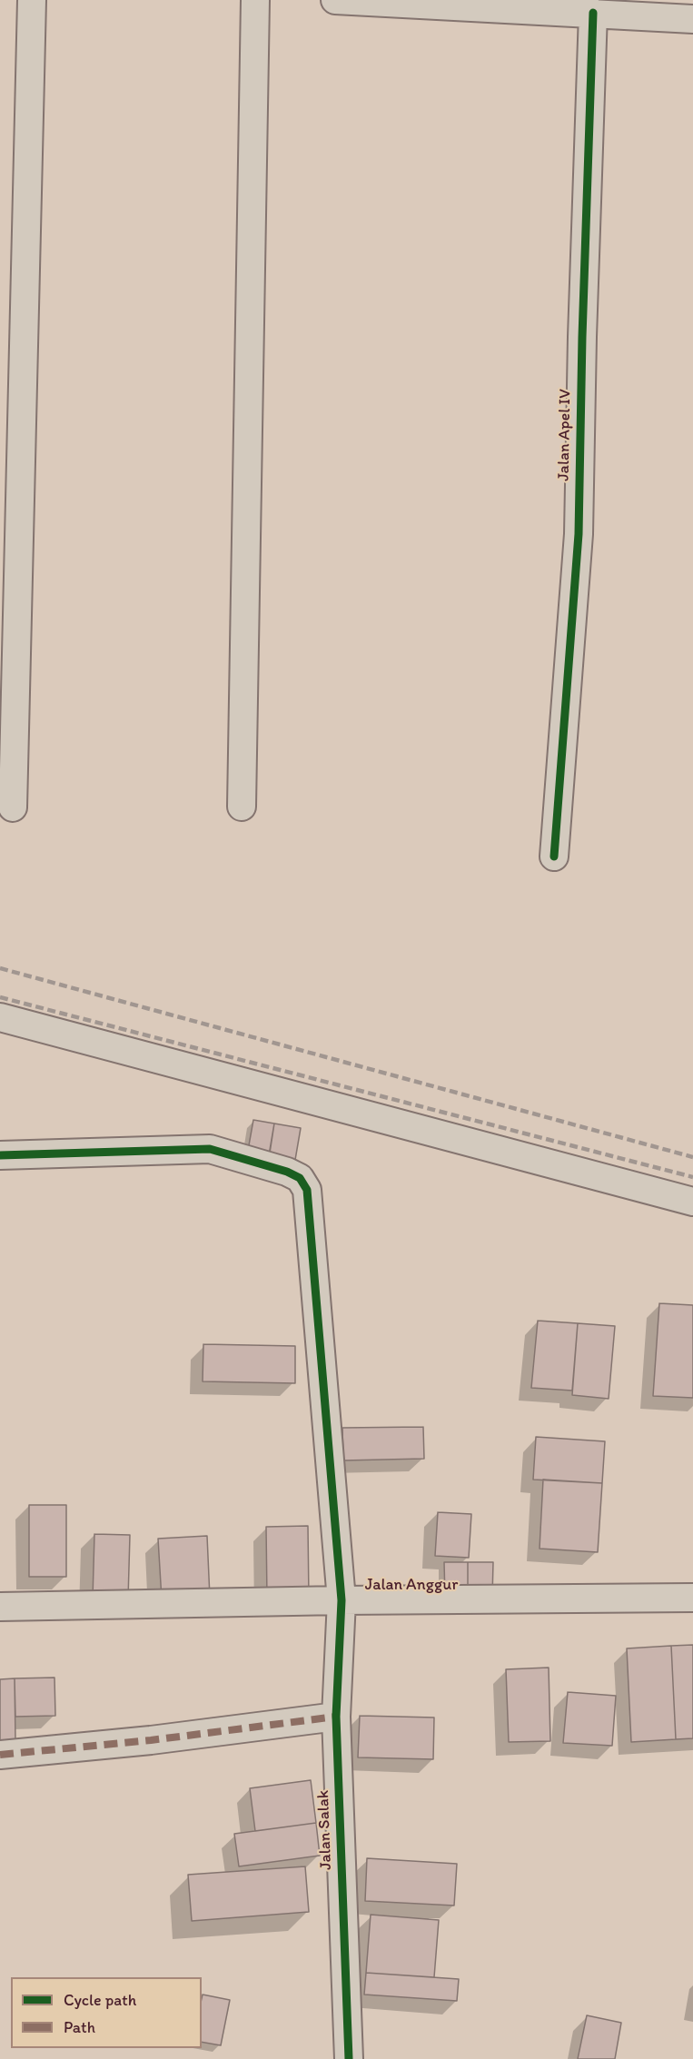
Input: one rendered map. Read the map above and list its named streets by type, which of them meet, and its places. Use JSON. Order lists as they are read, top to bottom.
{
  "streets": {
    "street": ["Jalan Apel IV", "Jalan Anggur", "Jalan Salak"]
  },
  "crossings": [
    ["Jalan Anggur", "Jalan Salak"]
  ],
  "legend": ["Cycle path", "Path"]
}
